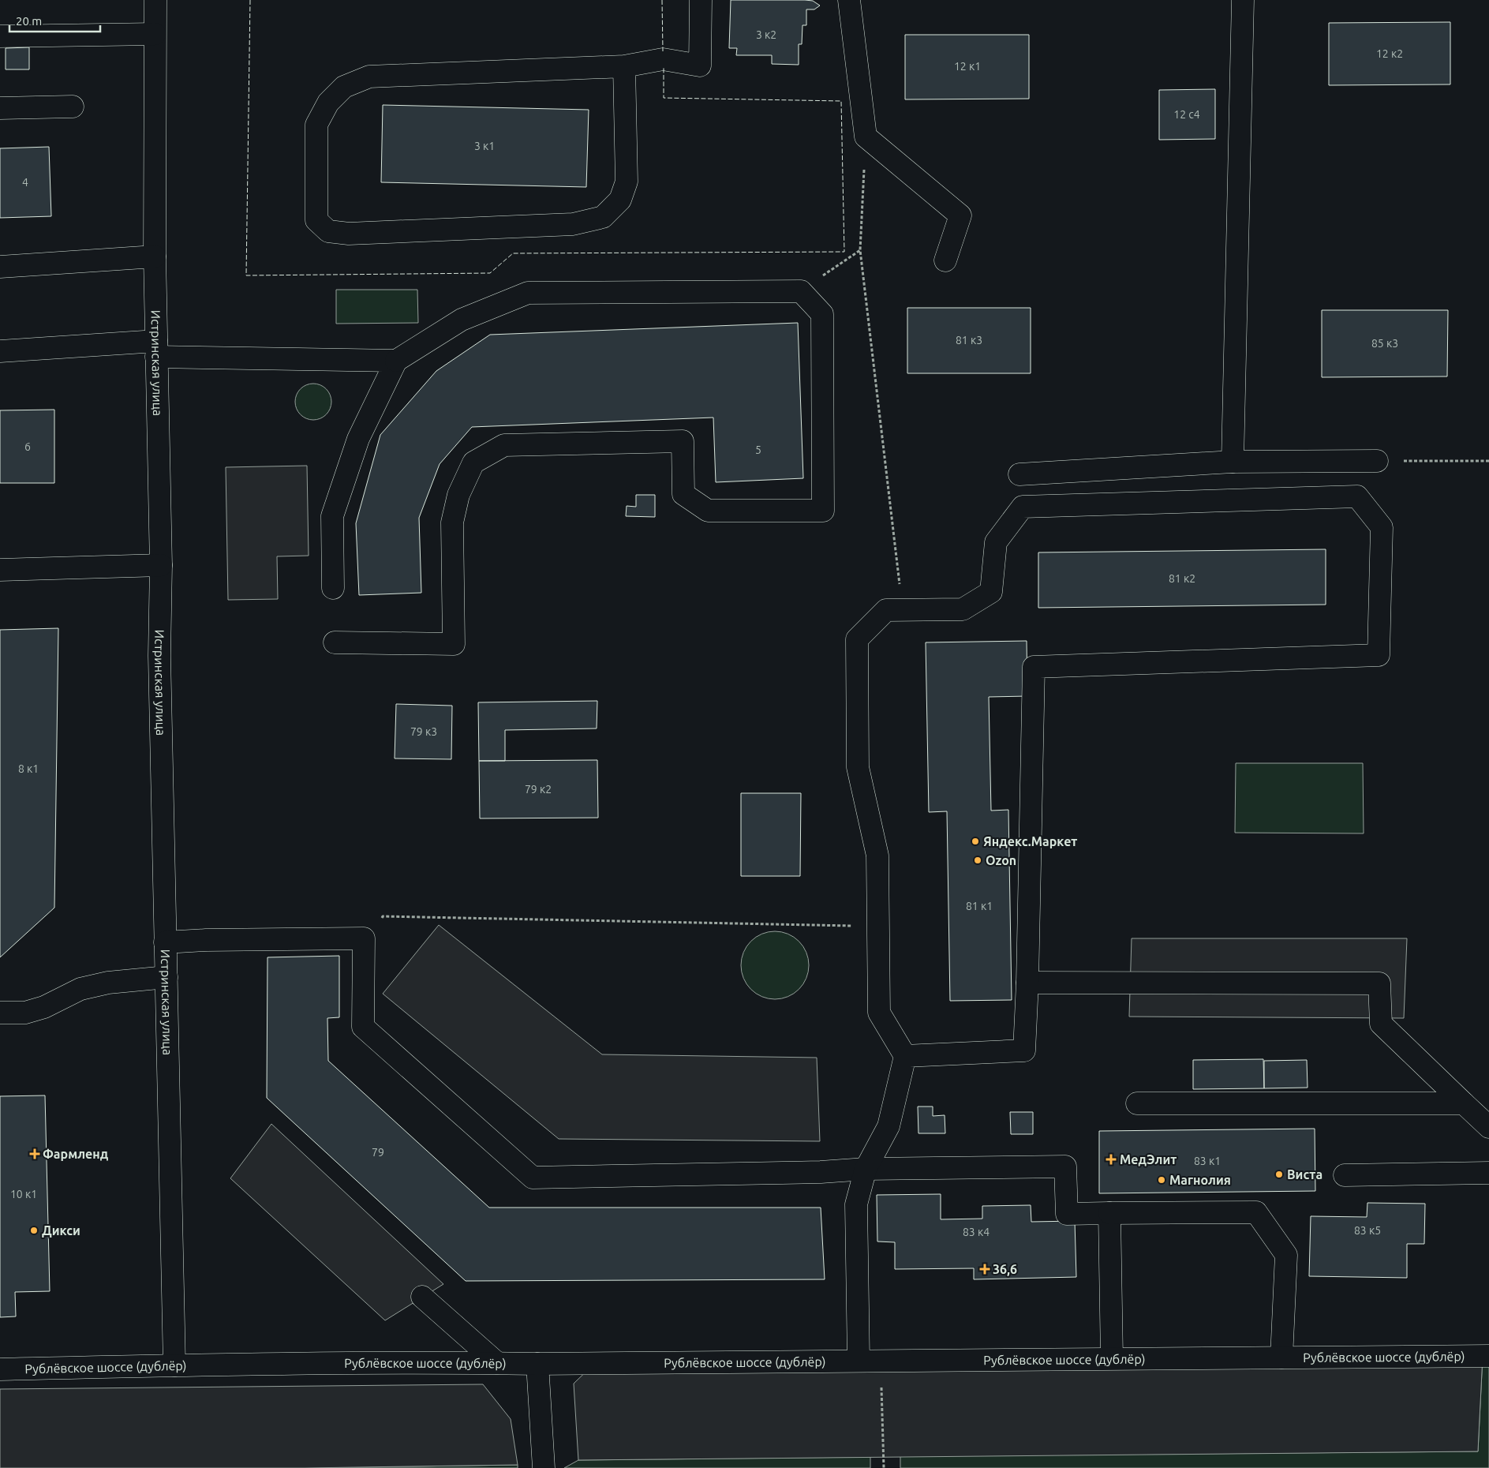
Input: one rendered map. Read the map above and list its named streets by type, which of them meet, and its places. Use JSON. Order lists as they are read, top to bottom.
{
  "streets": {
    "street": ["Истринская улица", "Рублёвское шоссе (дублёр)"]
  },
  "crossings": [
    ["Истринская улица", "Рублёвское шоссе (дублёр)"]
  ],
  "places": {
    "other": [
      "Яндекс.Маркет",
      "Ozon",
      "Виста",
      "Магнолия",
      "Дикси"
    ],
    "health": ["Фармленд", "МедЭлит", "36,6"]
  },
  "house_numbers": [
    "3 к2",
    "12 к2",
    "12 к1",
    "12 с4",
    "3 к1",
    "4",
    "81 к3",
    "85 к3",
    "6",
    "5",
    "81 к2",
    "79 к3",
    "8 к1",
    "79 к2",
    "81 к1",
    "79",
    "83 к1",
    "10 к1",
    "83 к5",
    "83 к4"
  ],
  "scale_bar": "20 m"
}
